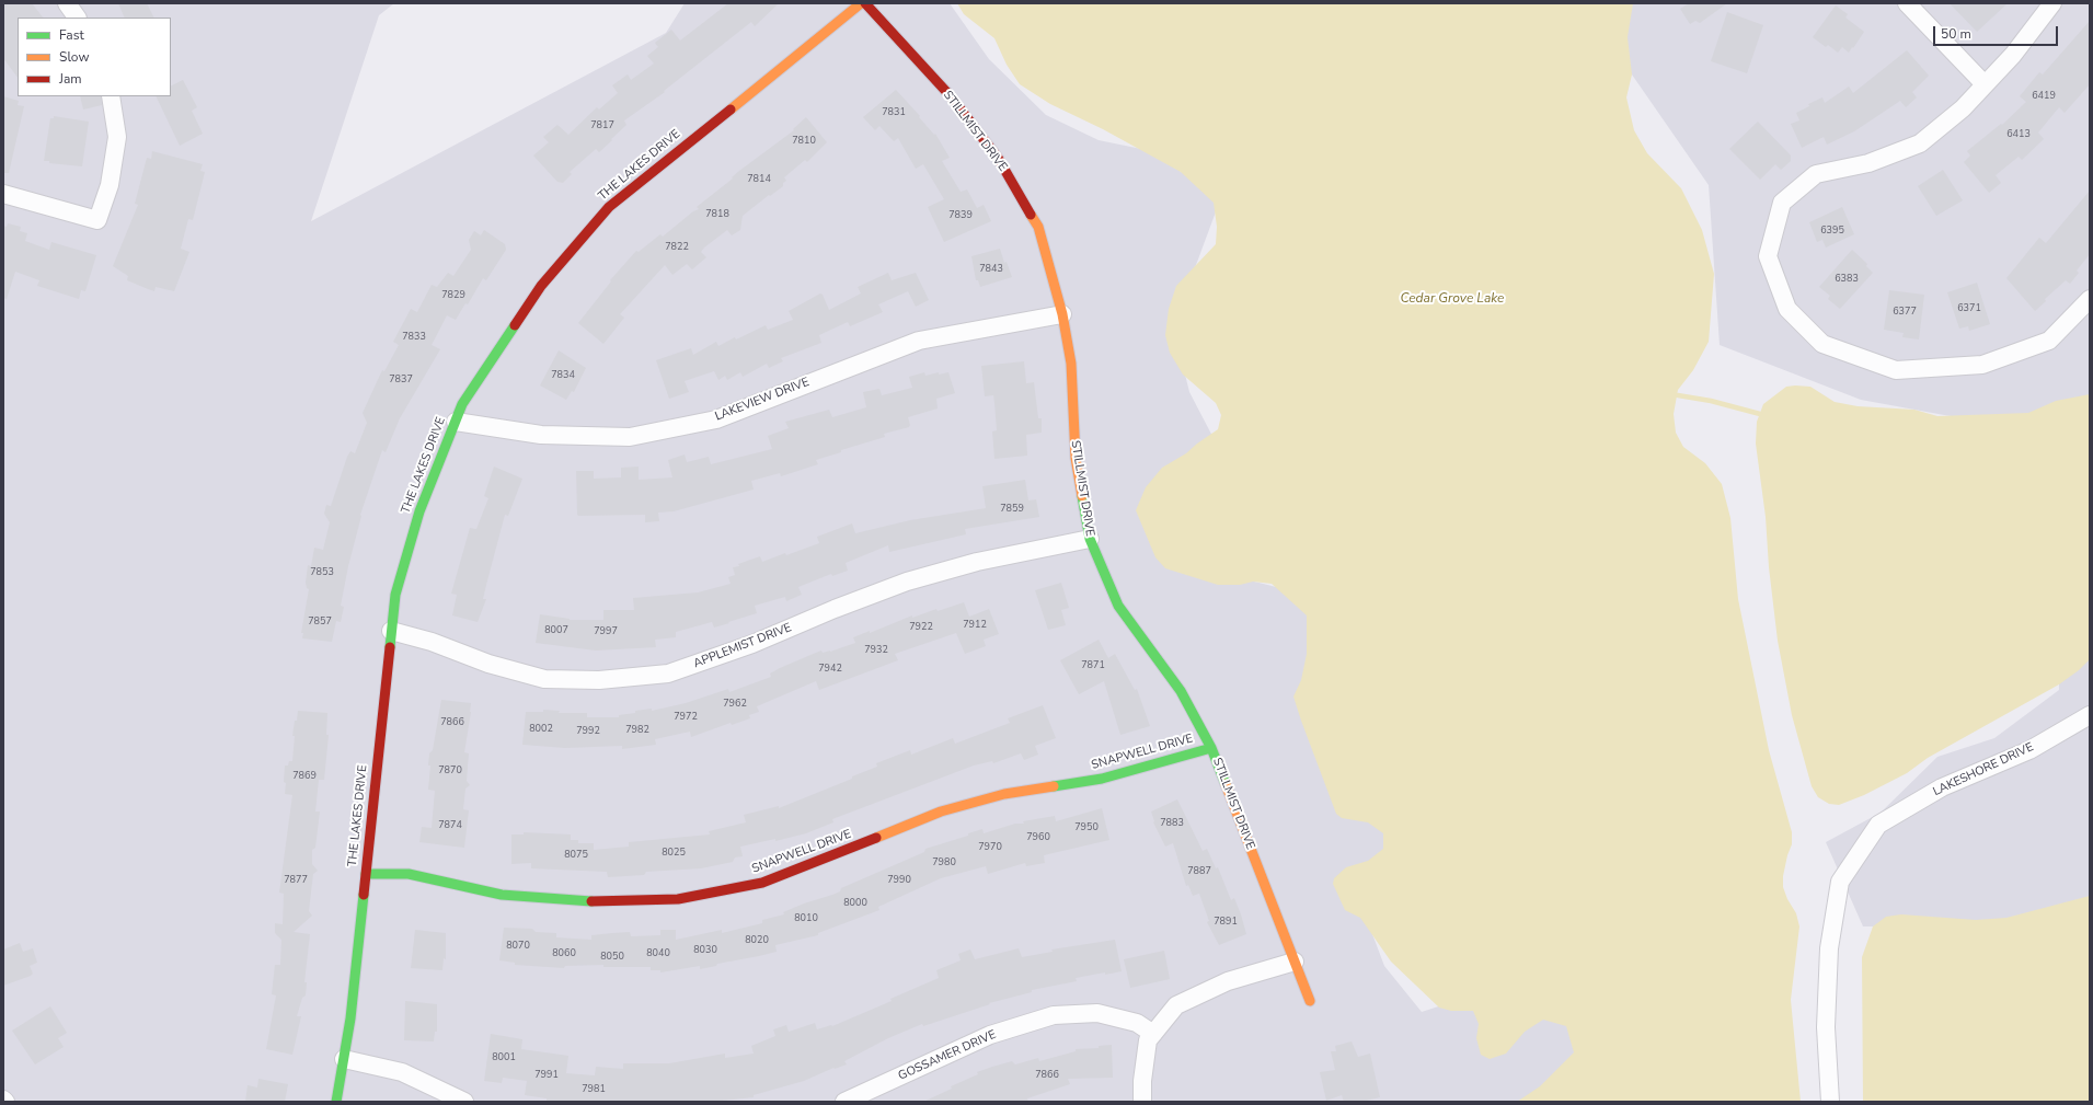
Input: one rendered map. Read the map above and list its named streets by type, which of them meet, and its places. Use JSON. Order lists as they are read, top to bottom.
{
  "streets": {
    "street": [
      "STILLMIST DRIVE",
      "THE LAKES DRIVE",
      "LAKEVIEW DRIVE",
      "APPLEMIST DRIVE",
      "SNAPWELL DRIVE",
      "LAKESHORE DRIVE",
      "GOSSAMER DRIVE"
    ]
  },
  "crossings": [
    ["STILLMIST DRIVE", "LAKEVIEW DRIVE"],
    ["STILLMIST DRIVE", "APPLEMIST DRIVE"],
    ["STILLMIST DRIVE", "SNAPWELL DRIVE"],
    ["THE LAKES DRIVE", "LAKEVIEW DRIVE"],
    ["THE LAKES DRIVE", "APPLEMIST DRIVE"],
    ["THE LAKES DRIVE", "SNAPWELL DRIVE"]
  ],
  "water": ["Cedar Grove Lake"],
  "house_numbers": [
    "6419",
    "7831",
    "7817",
    "6413",
    "7810",
    "7814",
    "7818",
    "7839",
    "6395",
    "7822",
    "7843",
    "6383",
    "7829",
    "6371",
    "6377",
    "7833",
    "7834",
    "7837",
    "7859",
    "7853",
    "7857",
    "7912",
    "7922",
    "8007",
    "7997",
    "7932",
    "7871",
    "7942",
    "7962",
    "7972",
    "7866",
    "8002",
    "7982",
    "7992",
    "7870",
    "7869",
    "7883",
    "7874",
    "7950",
    "7960",
    "7970",
    "8025",
    "8075",
    "7980",
    "7887",
    "7877",
    "7990",
    "8000",
    "8010",
    "7891",
    "8020",
    "8070",
    "8030",
    "8060",
    "8040",
    "8050",
    "8001",
    "7991",
    "7866",
    "7981"
  ],
  "legend": ["Fast", "Slow", "Jam"],
  "scale_bar": "50 m"
}
